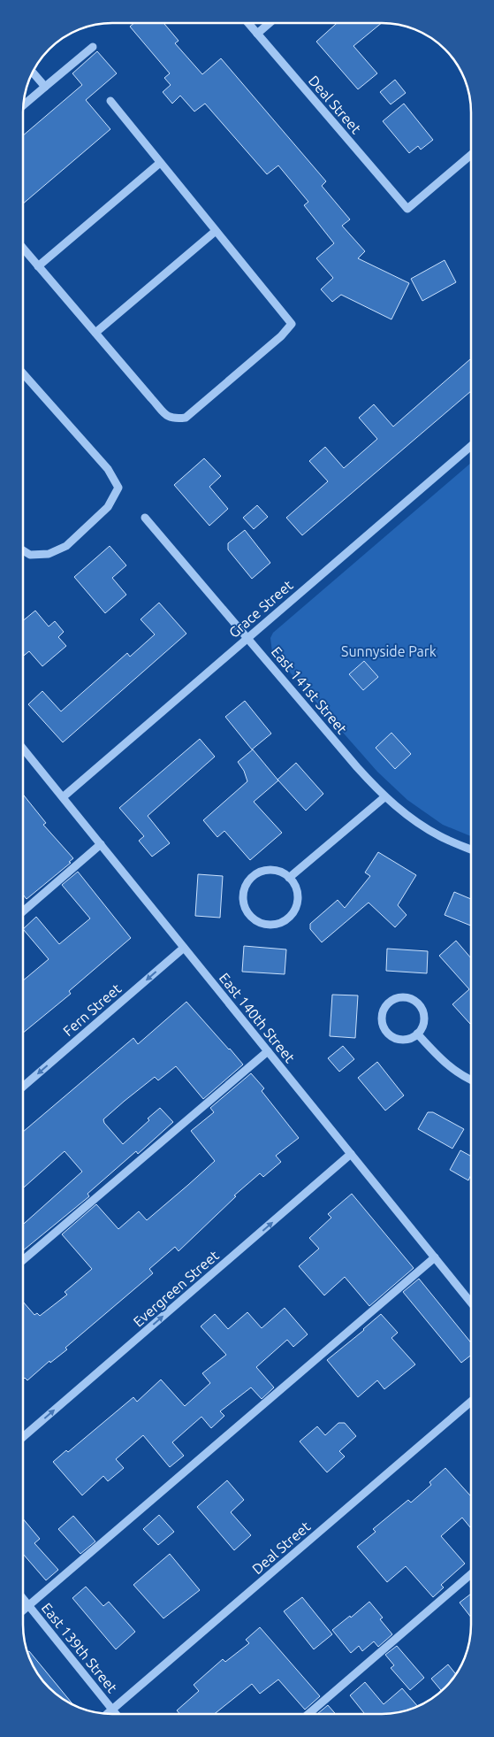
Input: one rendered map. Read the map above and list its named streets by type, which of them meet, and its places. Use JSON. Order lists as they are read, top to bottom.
{
  "streets": {
    "street": [
      "Deal Street",
      "Grace Street",
      "East 141st Street",
      "Fern Street",
      "East 140th Street",
      "Evergreen Street",
      "East 139th Street"
    ]
  },
  "crossings": [
    ["Deal Street", "East 139th Street"],
    ["Grace Street", "East 141st Street"],
    ["Grace Street", "East 140th Street"],
    ["Fern Street", "East 140th Street"],
    ["East 140th Street", "Evergreen Street"]
  ],
  "one_way": ["Fern Street", "Evergreen Street"],
  "parks": ["Sunnyside Park"]
}
